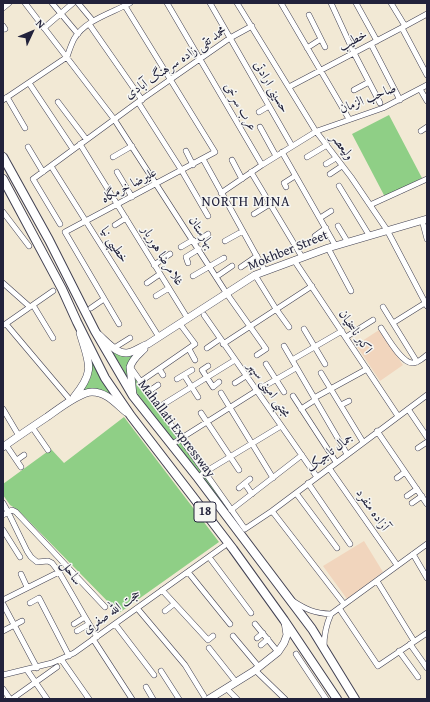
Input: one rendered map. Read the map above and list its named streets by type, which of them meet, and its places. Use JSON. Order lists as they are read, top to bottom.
{
  "streets": {
    "highway": ["Mahallati Expressway", "18"],
    "main road": ["Mokhber Street"],
    "street": [
      "خطیب",
      "محمد تقی زاده سرهنگ آبادی",
      "حسینی ارادتی",
      "صاحب الزمان",
      "عرب سرخی",
      "ولیعصر",
      "علیرضا خرمگاه",
      "بهارستان",
      "خطیبی نیا",
      "غلامرضا هوریار",
      "اکبر ناسخیان",
      "مجتبی امینی سپهر",
      "جمال تاجیک",
      "آزاده منفرد",
      "ساحل",
      "حجت الله صفری"
    ]
  },
  "crossings": [
    ["خطیب", "ولیعصر"],
    ["محمد تقی زاده سرهنگ آبادی", "حسینی ارادتی"],
    ["محمد تقی زاده سرهنگ آبادی", "عرب سرخی"],
    ["محمد تقی زاده سرهنگ آبادی", "ولیعصر"],
    ["محمد تقی زاده سرهنگ آبادی", "بهارستان"],
    ["محمد تقی زاده سرهنگ آبادی", "خطیبی نیا"],
    ["محمد تقی زاده سرهنگ آبادی", "غلامرضا هوریار"],
    ["حسینی ارادتی", "صاحب الزمان"],
    ["صاحب الزمان", "عرب سرخی"],
    ["صاحب الزمان", "ولیعصر"],
    ["ولیعصر", "Mokhber Street"],
    ["علیرضا خرمگاه", "بهارستان"],
    ["علیرضا خرمگاه", "خطیبی نیا"],
    ["علیرضا خرمگاه", "غلامرضا هوریار"],
    ["بهارستان", "Mokhber Street"],
    ["خطیبی نیا", "Mokhber Street"],
    ["Mokhber Street", "غلامرضا هوریار"],
    ["Mokhber Street", "اکبر ناسخیان"],
    ["اکبر ناسخیان", "جمال تاجیک"],
    ["مجتبی امینی سپهر", "جمال تاجیک"],
    ["جمال تاجیک", "آزاده منفرد"],
    ["ساحل", "حجت الله صفری"]
  ],
  "districts": ["NORTH MINA"],
  "north": "top right"
}
